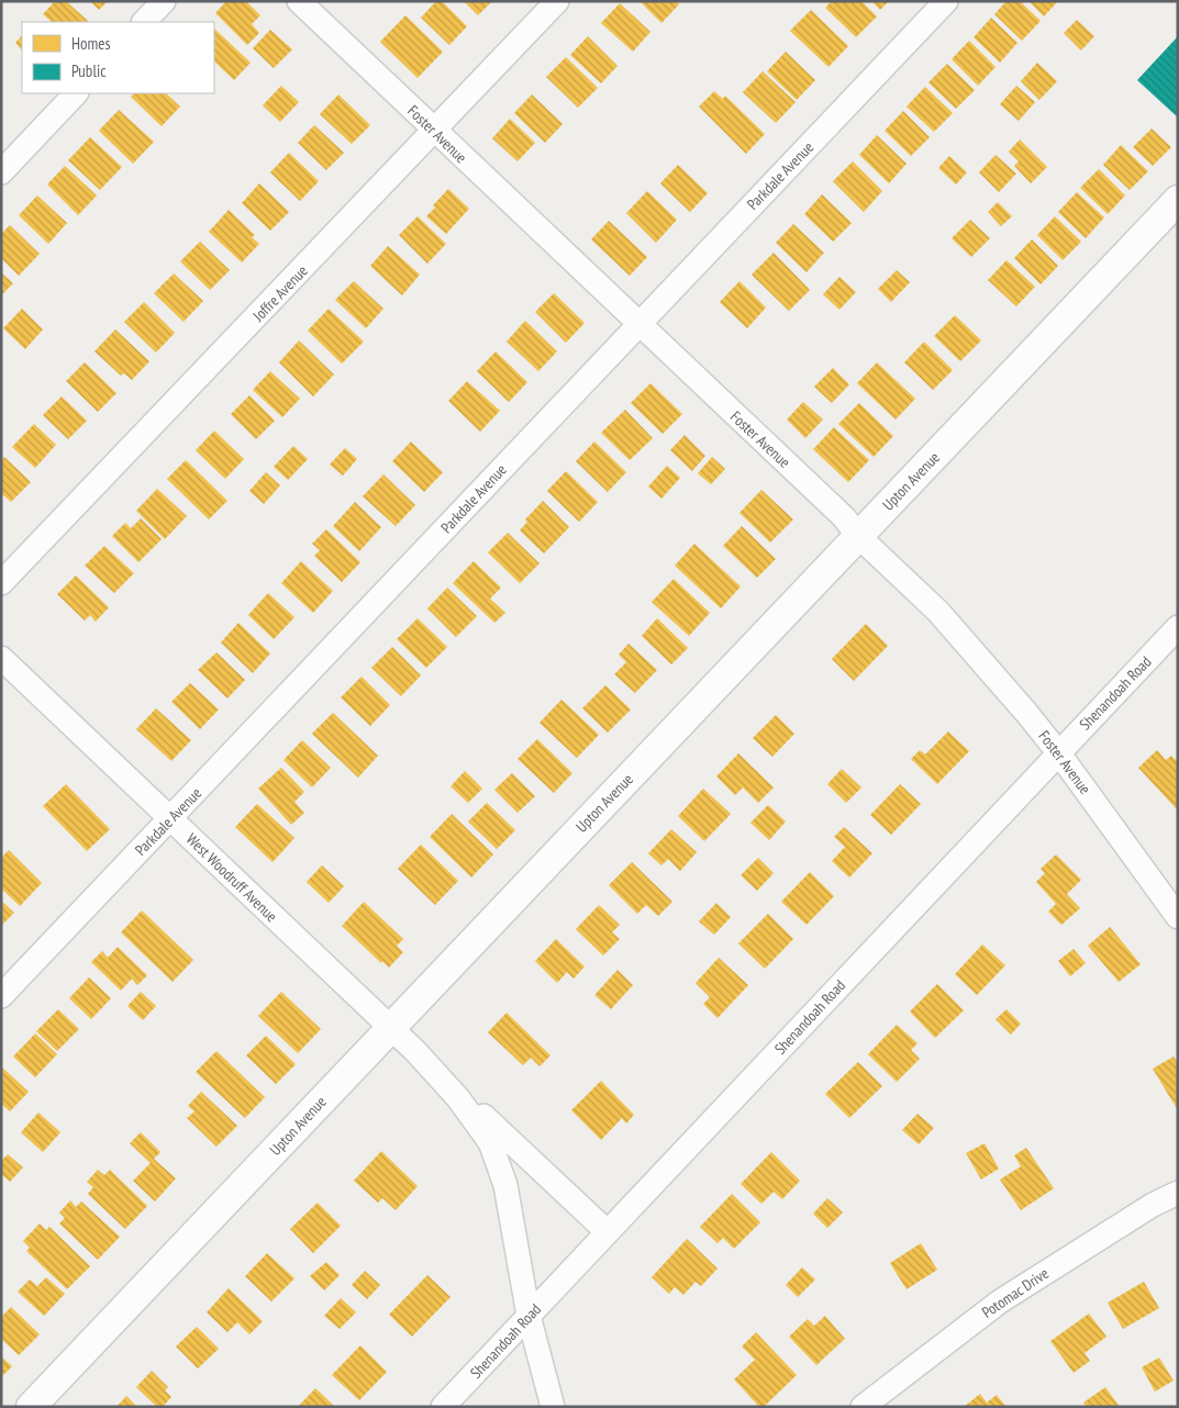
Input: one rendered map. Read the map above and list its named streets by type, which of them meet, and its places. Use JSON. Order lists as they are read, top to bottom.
{
  "streets": {
    "street": [
      "Foster Avenue",
      "Parkdale Avenue",
      "Joffre Avenue",
      "Upton Avenue",
      "Shenandoah Road",
      "West Woodruff Avenue",
      "Potomac Drive"
    ]
  },
  "crossings": [
    ["Foster Avenue", "Parkdale Avenue"],
    ["Foster Avenue", "Joffre Avenue"],
    ["Foster Avenue", "Upton Avenue"],
    ["Foster Avenue", "Shenandoah Road"],
    ["Parkdale Avenue", "West Woodruff Avenue"],
    ["Upton Avenue", "West Woodruff Avenue"],
    ["Shenandoah Road", "West Woodruff Avenue"]
  ],
  "legend": ["Homes", "Public"]
}
